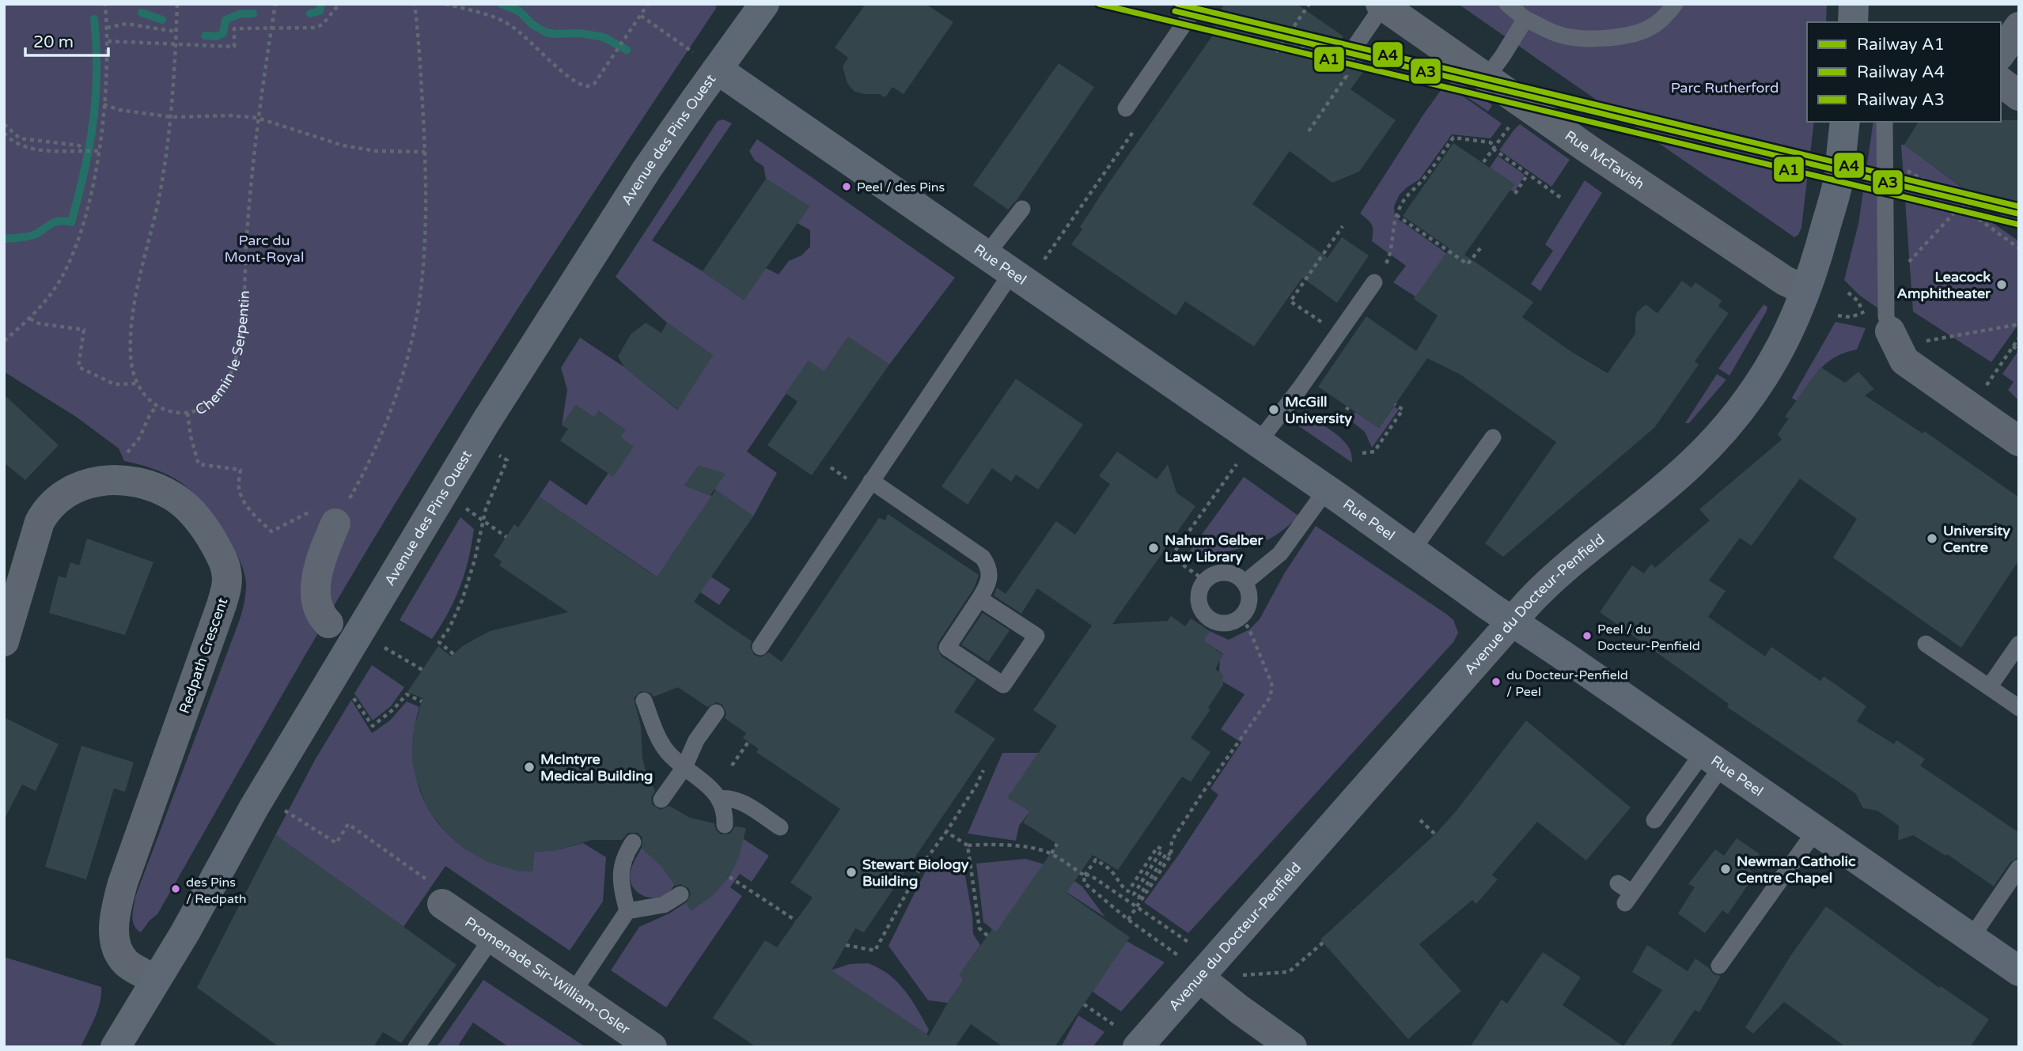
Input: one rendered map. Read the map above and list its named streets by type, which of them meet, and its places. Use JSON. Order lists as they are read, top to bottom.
{
  "streets": {
    "main road": ["Avenue des Pins Ouest", "Rue Peel", "Avenue du Docteur-Penfield"],
    "street": ["Rue McTavish", "Redpath Crescent", "Promenade Sir-William-Osler"],
    "path": ["Chemin le Serpentin"]
  },
  "crossings": [
    ["Avenue des Pins Ouest", "Rue Peel"],
    ["Avenue des Pins Ouest", "Redpath Crescent"],
    ["Rue McTavish", "Avenue du Docteur-Penfield"],
    ["Rue Peel", "Avenue du Docteur-Penfield"]
  ],
  "parks": ["Parc Rutherford", "Parc du Mont-Royal"],
  "places": [
    "Peel / des Pins",
    "Leacock Amphitheater",
    "McGill University",
    "University Centre",
    "Nahum Gelber Law Library",
    "Peel / du Docteur-Penfield",
    "du Docteur-Penfield / Peel",
    "McIntyre Medical Building",
    "Newman Catholic Centre Chapel",
    "Stewart Biology Building",
    "des Pins / Redpath"
  ],
  "lines": ["rail line A1", "rail line A4", "rail line A3"],
  "legend": ["Railway A1", "Railway A4", "Railway A3"],
  "scale_bar": "20 m"
}
